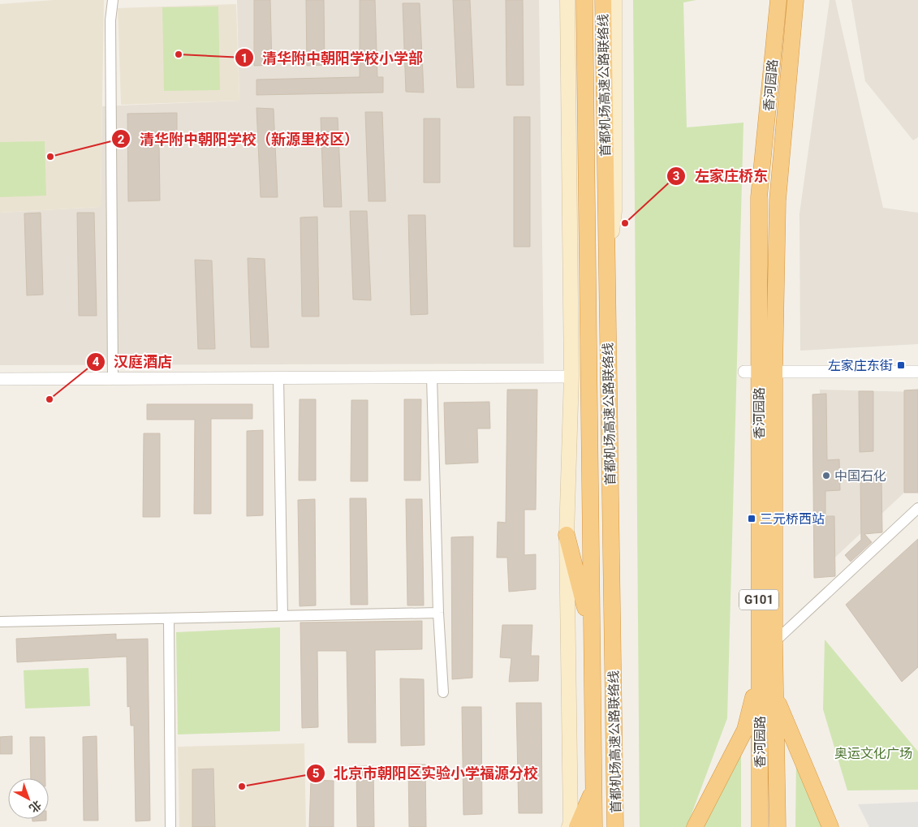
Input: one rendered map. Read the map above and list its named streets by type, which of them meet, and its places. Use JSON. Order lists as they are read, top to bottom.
{
  "streets": {
    "highway": ["首都机场高速公路联络线", "香河园路", "G101"]
  },
  "parks": ["奥运文化广场"],
  "places": {
    "other": [
      "清华附中朝阳学校小学部",
      "清华附中朝阳学校（新源里校区）",
      "左家庄桥东",
      "汉庭酒店",
      "中国石化",
      "北京市朝阳区实验小学福源分校"
    ],
    "transit": ["左家庄东街", "三元桥西站"]
  },
  "north": "bottom right"
}
